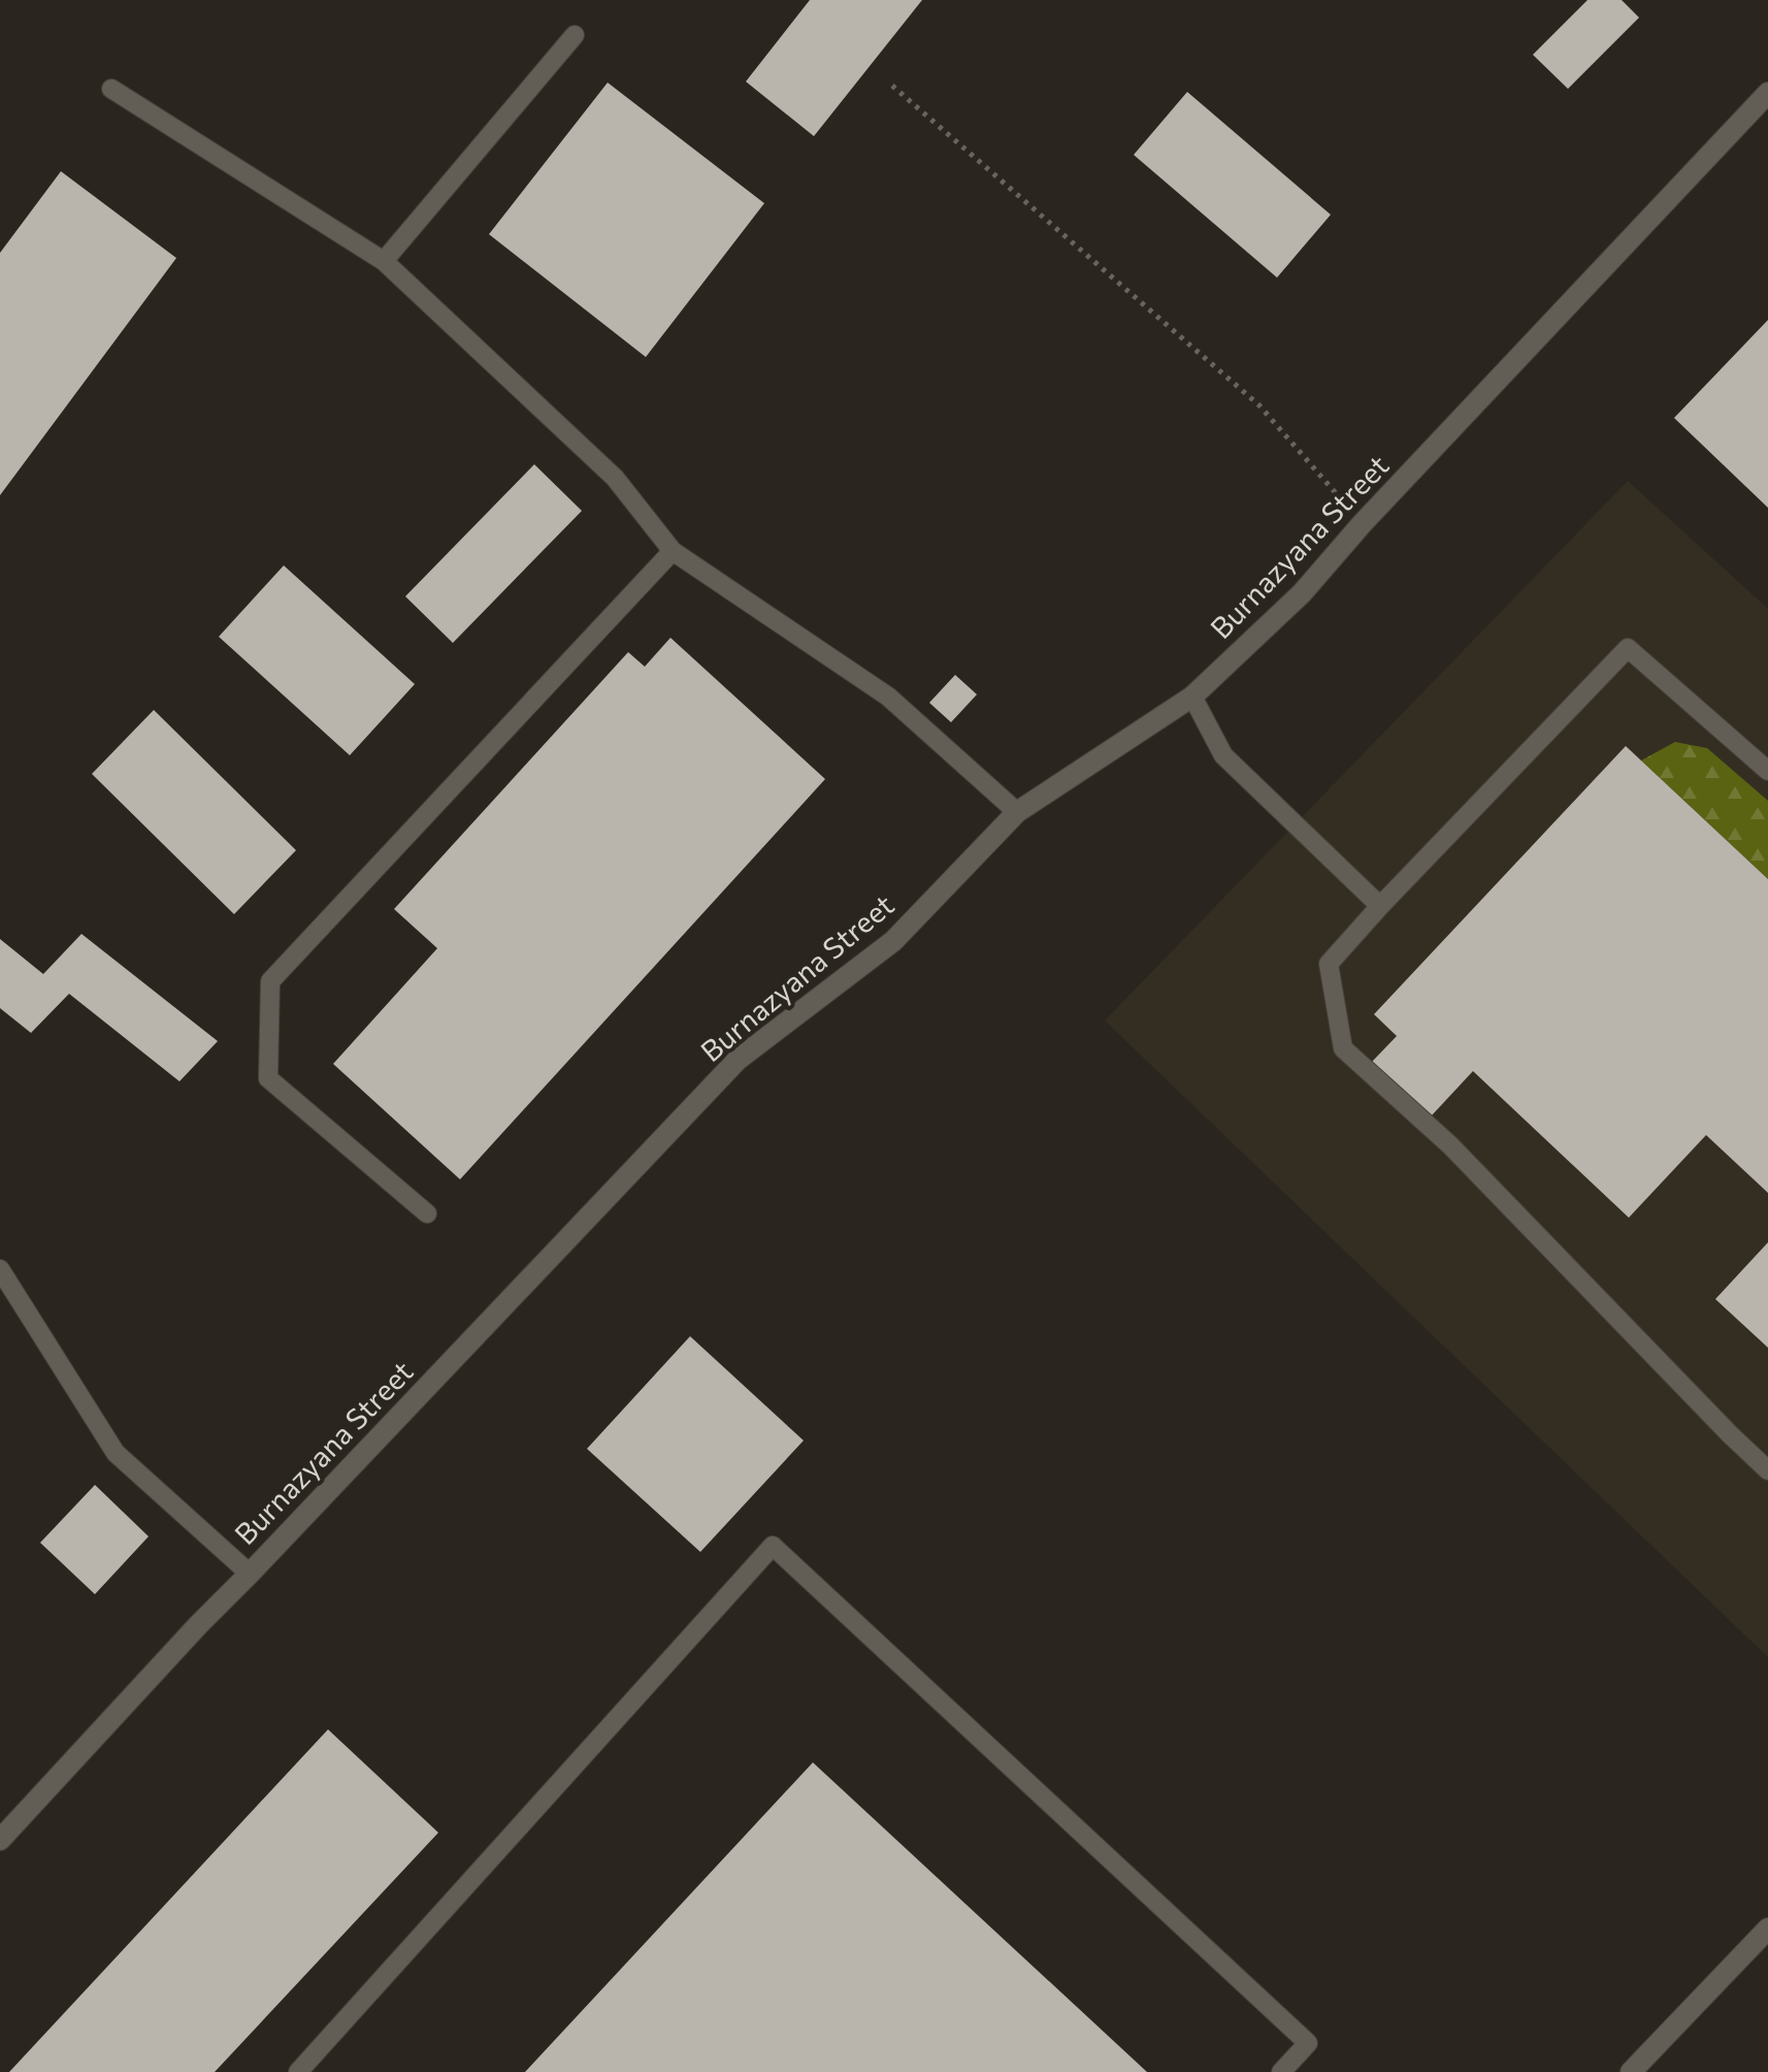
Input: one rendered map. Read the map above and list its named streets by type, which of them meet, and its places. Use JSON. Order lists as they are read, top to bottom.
{
  "streets": {
    "street": ["Burnazyana Street"]
  }
}
